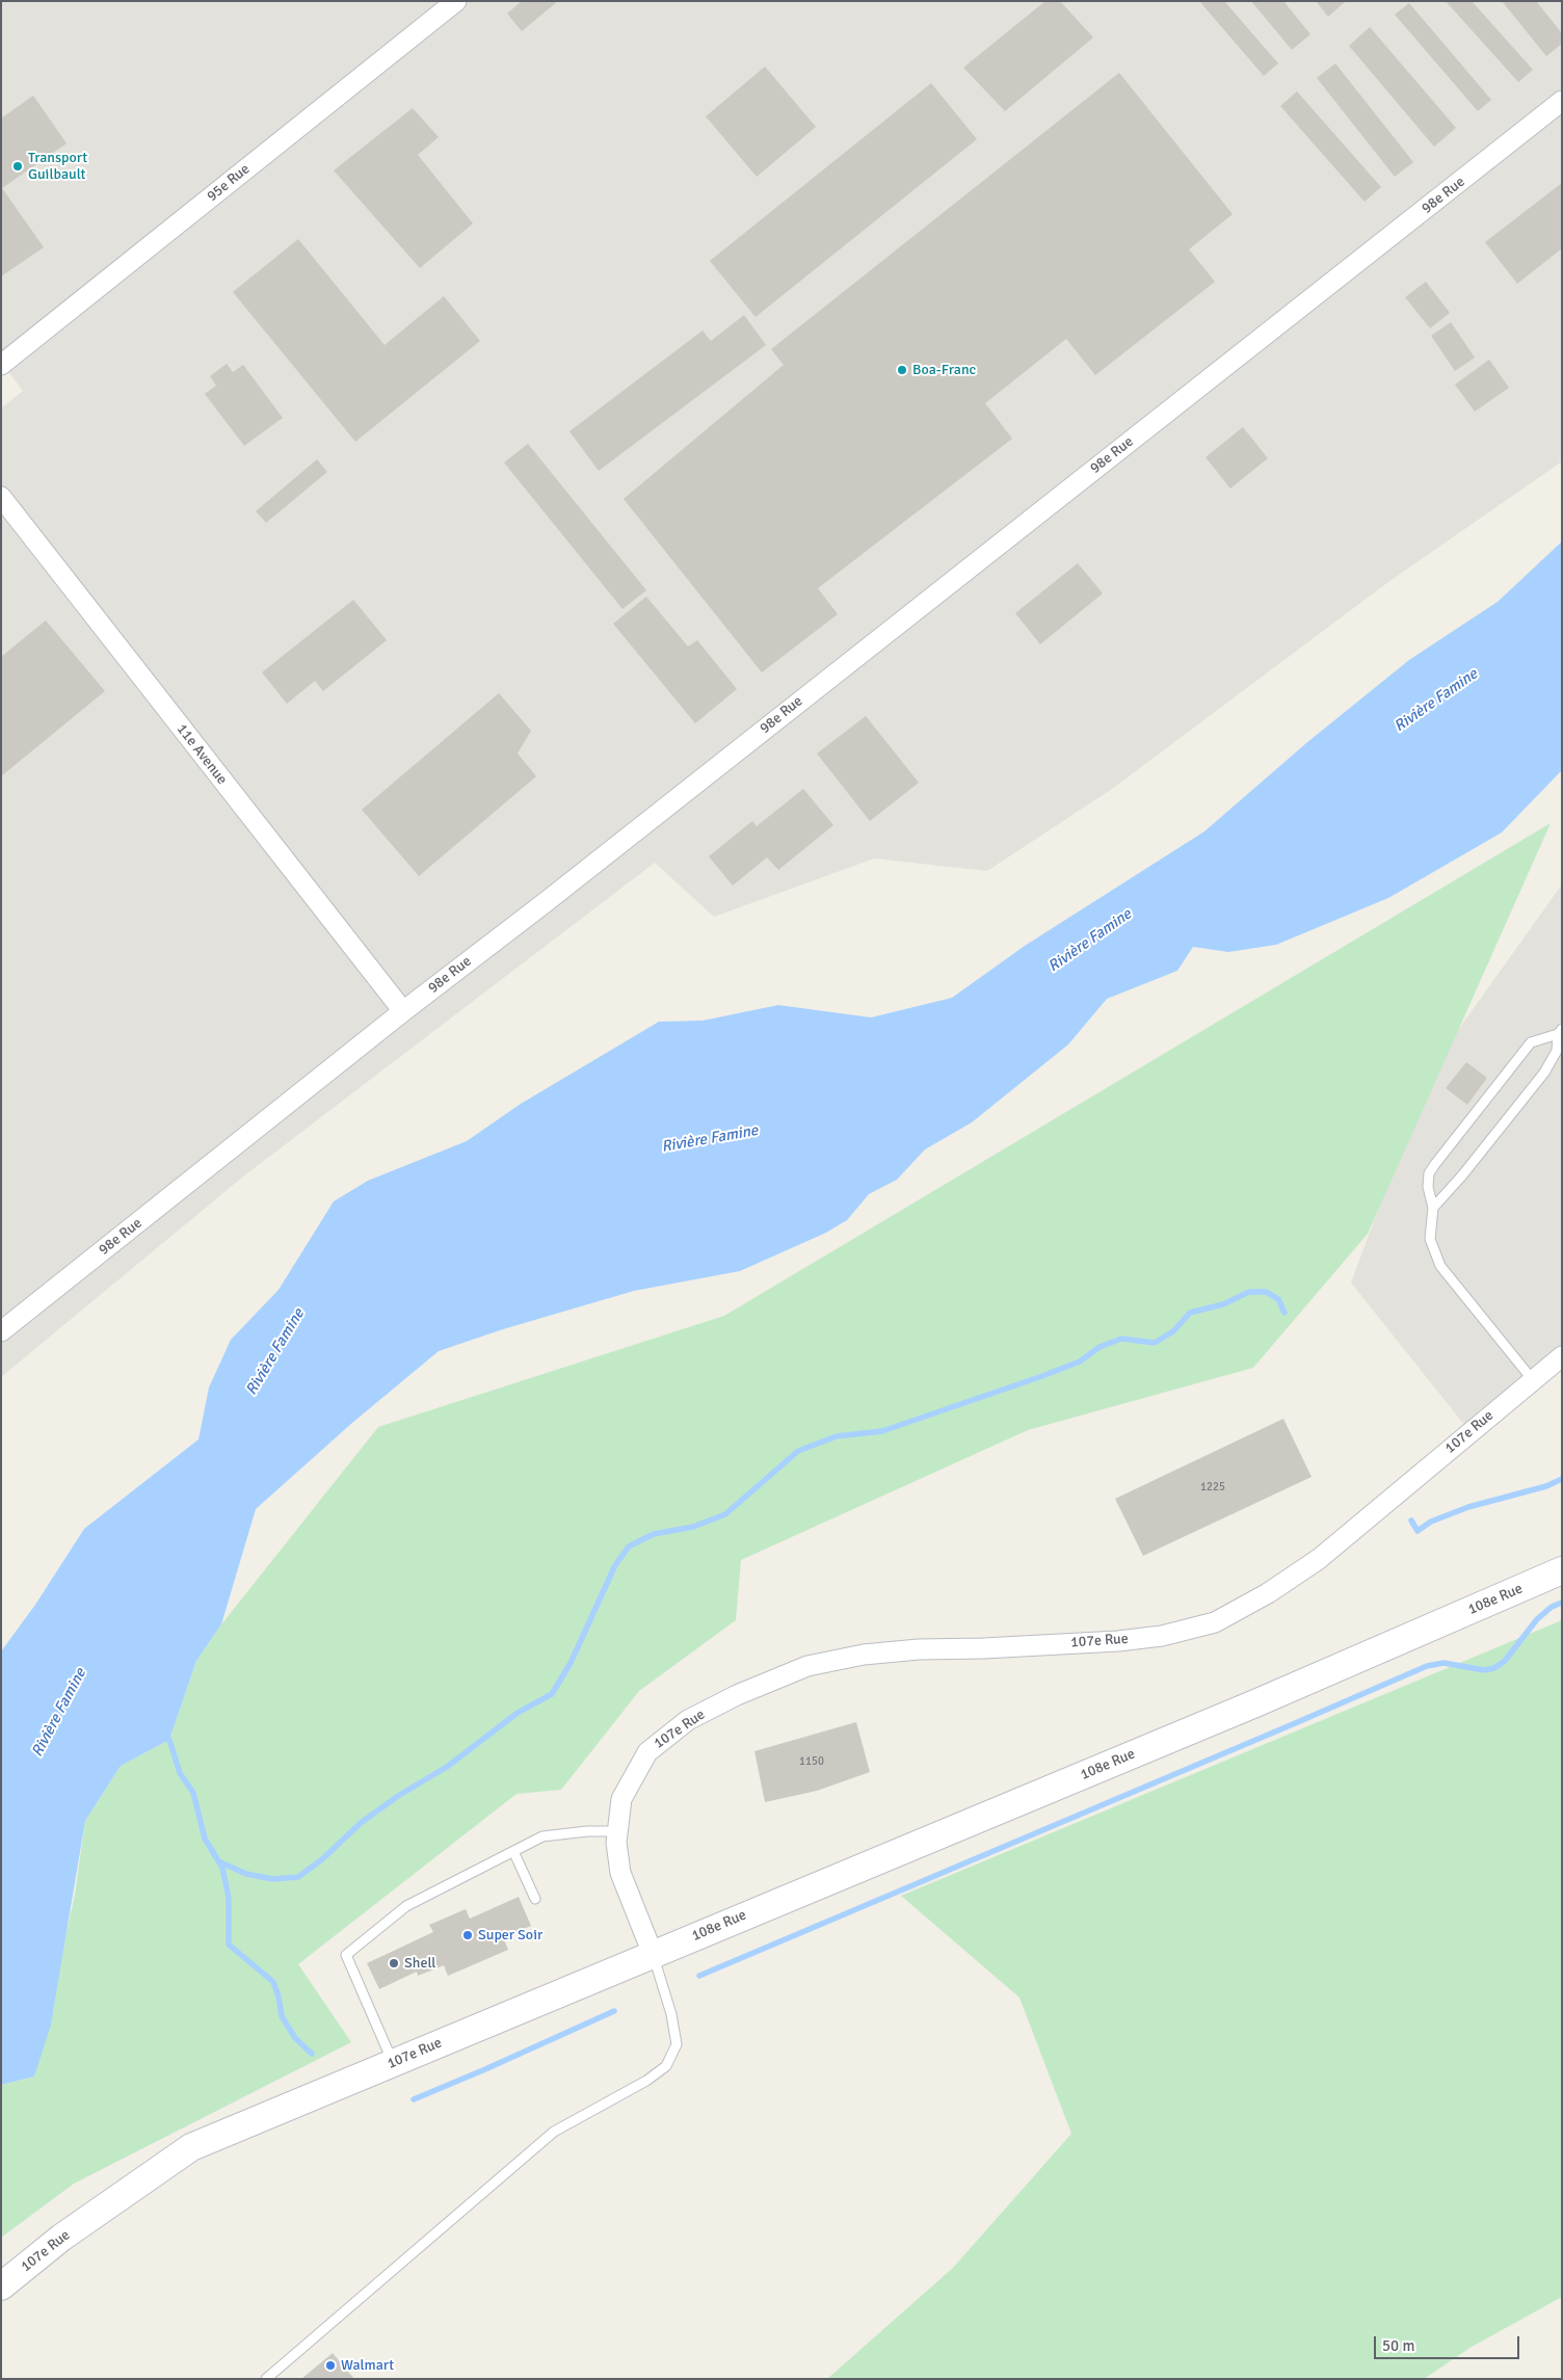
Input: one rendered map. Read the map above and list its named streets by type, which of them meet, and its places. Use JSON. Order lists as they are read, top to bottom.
{
  "streets": {
    "main road": ["107e Rue", "108e Rue"],
    "street": ["95e Rue", "98e Rue", "11e Avenue"]
  },
  "crossings": [
    ["98e Rue", "11e Avenue"],
    ["107e Rue", "108e Rue"]
  ],
  "water": ["Rivière Famine"],
  "places": [
    "Transport Guilbault",
    "Boa-Franc",
    "Super Soir",
    "Shell",
    "Walmart"
  ],
  "house_numbers": ["1225", "1150"],
  "scale_bar": "50 m"
}
